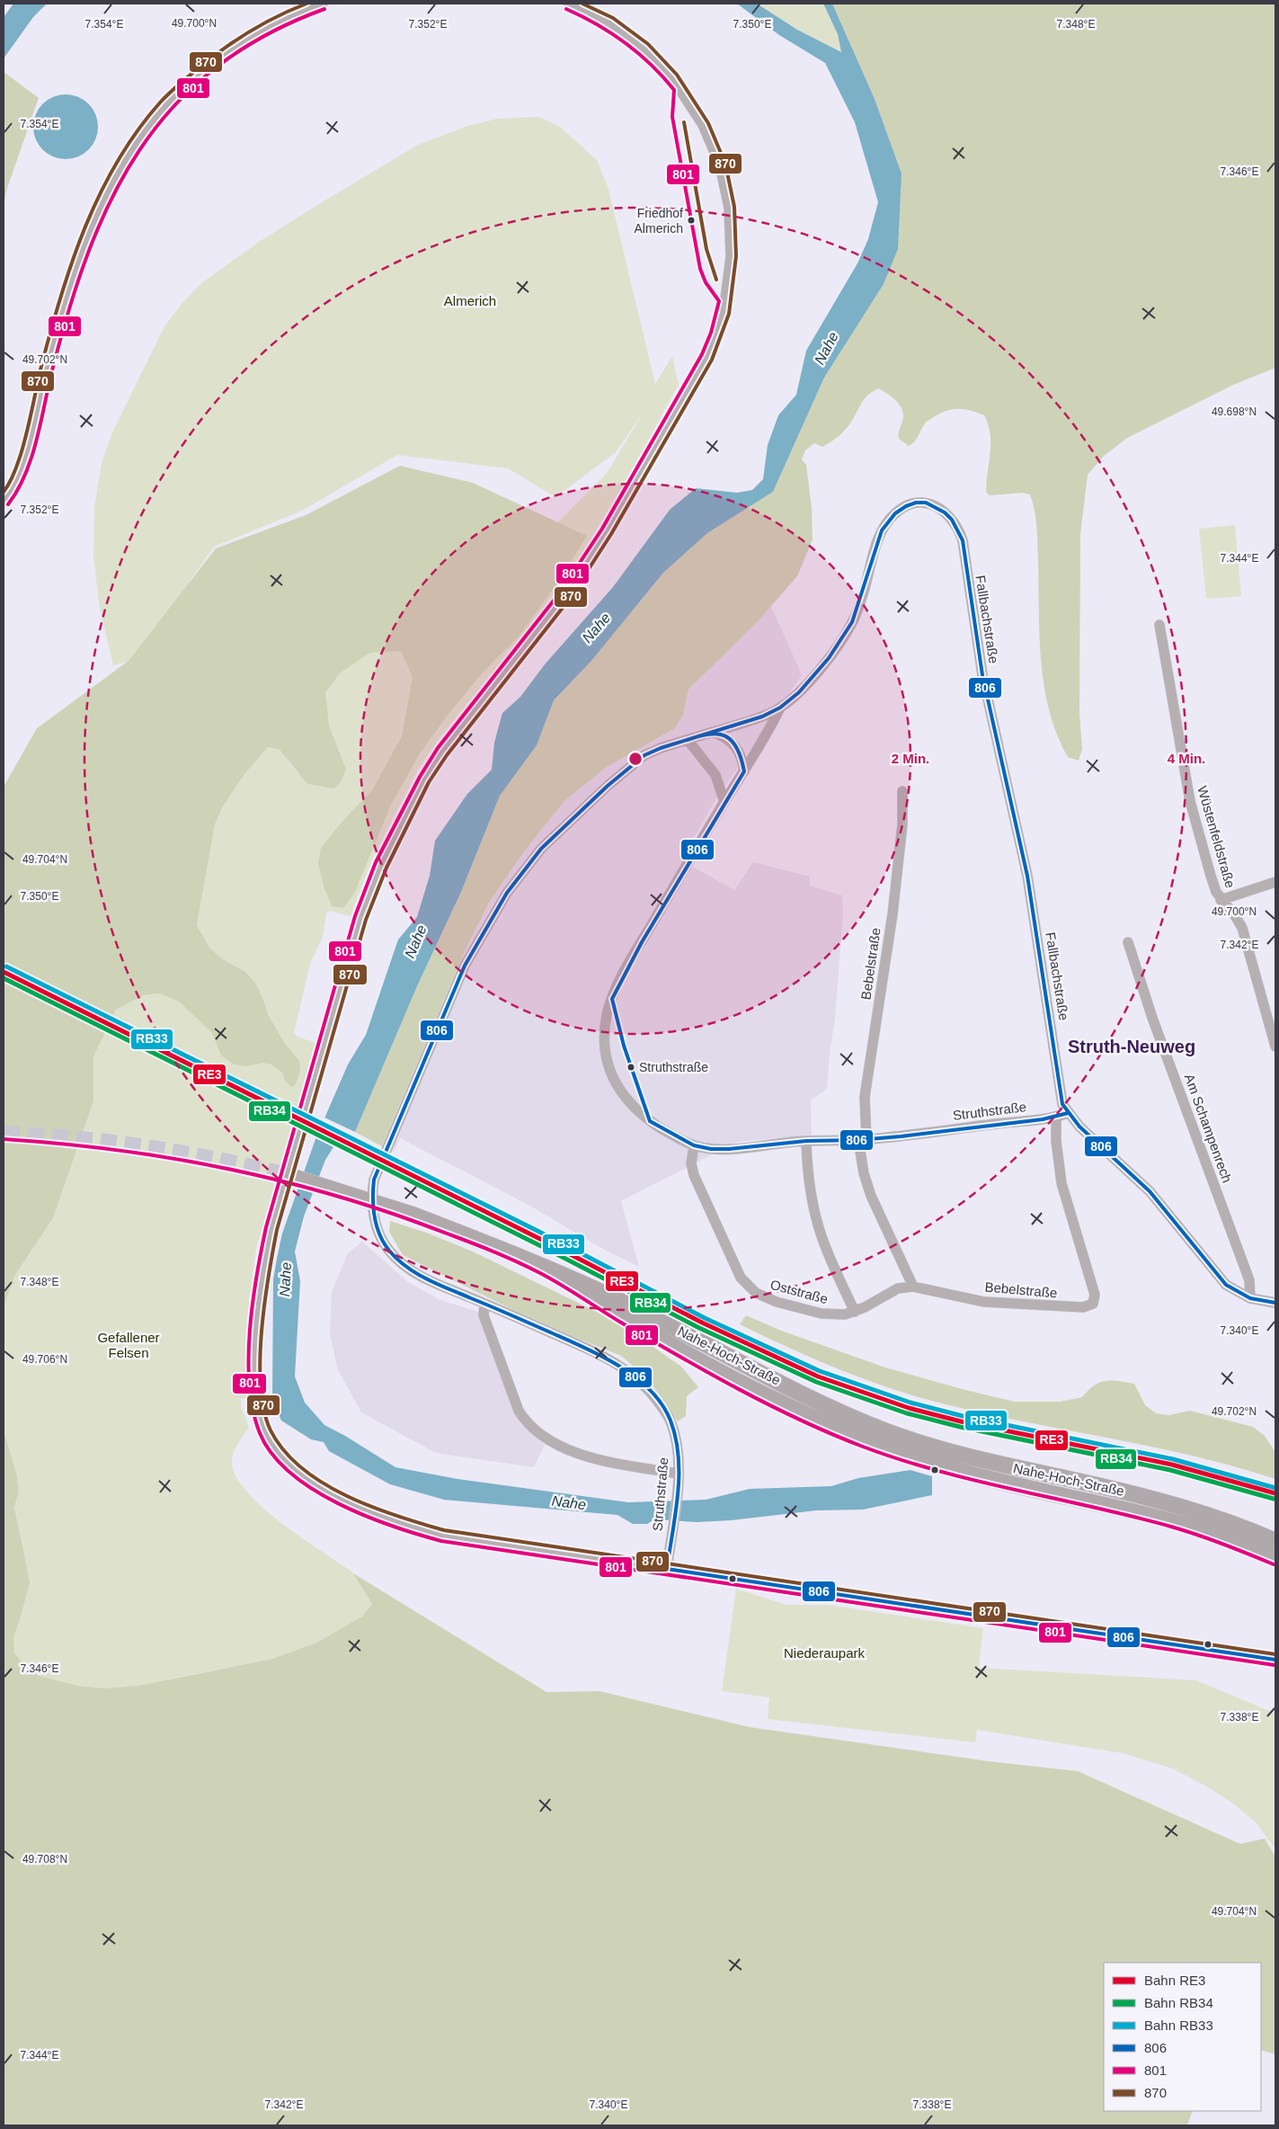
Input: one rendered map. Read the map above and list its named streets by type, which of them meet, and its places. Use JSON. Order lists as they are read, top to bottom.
{
  "streets": {
    "main road": ["Nahe-Hoch-Straße"],
    "street": [
      "Fallbachstraße",
      "Wüstenfeldstraße",
      "Bebelstraße",
      "Struthstraße",
      "Am Schampenrech",
      "Oststraße"
    ]
  },
  "crossings": [
    ["Fallbachstraße", "Struthstraße"],
    ["Bebelstraße", "Struthstraße"],
    ["Bebelstraße", "Oststraße"],
    ["Struthstraße", "Oststraße"]
  ],
  "districts": ["Struth-Neuweg"],
  "water": ["Nahe"],
  "parks": ["Almerich", "Gefallener Felsen", "Niederaupark"],
  "places": ["Friedhof Almerich", "Struthstraße"],
  "lines": [
    "transit line 870",
    "transit line 801",
    "transit line 806",
    "rail line RB33",
    "rail line RE3",
    "rail line RB34"
  ],
  "legend": [
    "Bahn RE3",
    "Bahn RB34",
    "Bahn RB33",
    "806",
    "801",
    "870"
  ],
  "coordinates": [
    "49.700°N",
    "7.354°E",
    "7.352°E",
    "7.350°E",
    "7.348°E",
    "7.346°E",
    "49.702°N",
    "49.698°N",
    "7.344°E",
    "49.704°N",
    "7.342°E",
    "7.340°E",
    "49.706°N",
    "7.338°E",
    "49.708°N"
  ],
  "rings": ["2 Min.", "4 Min."]
}
